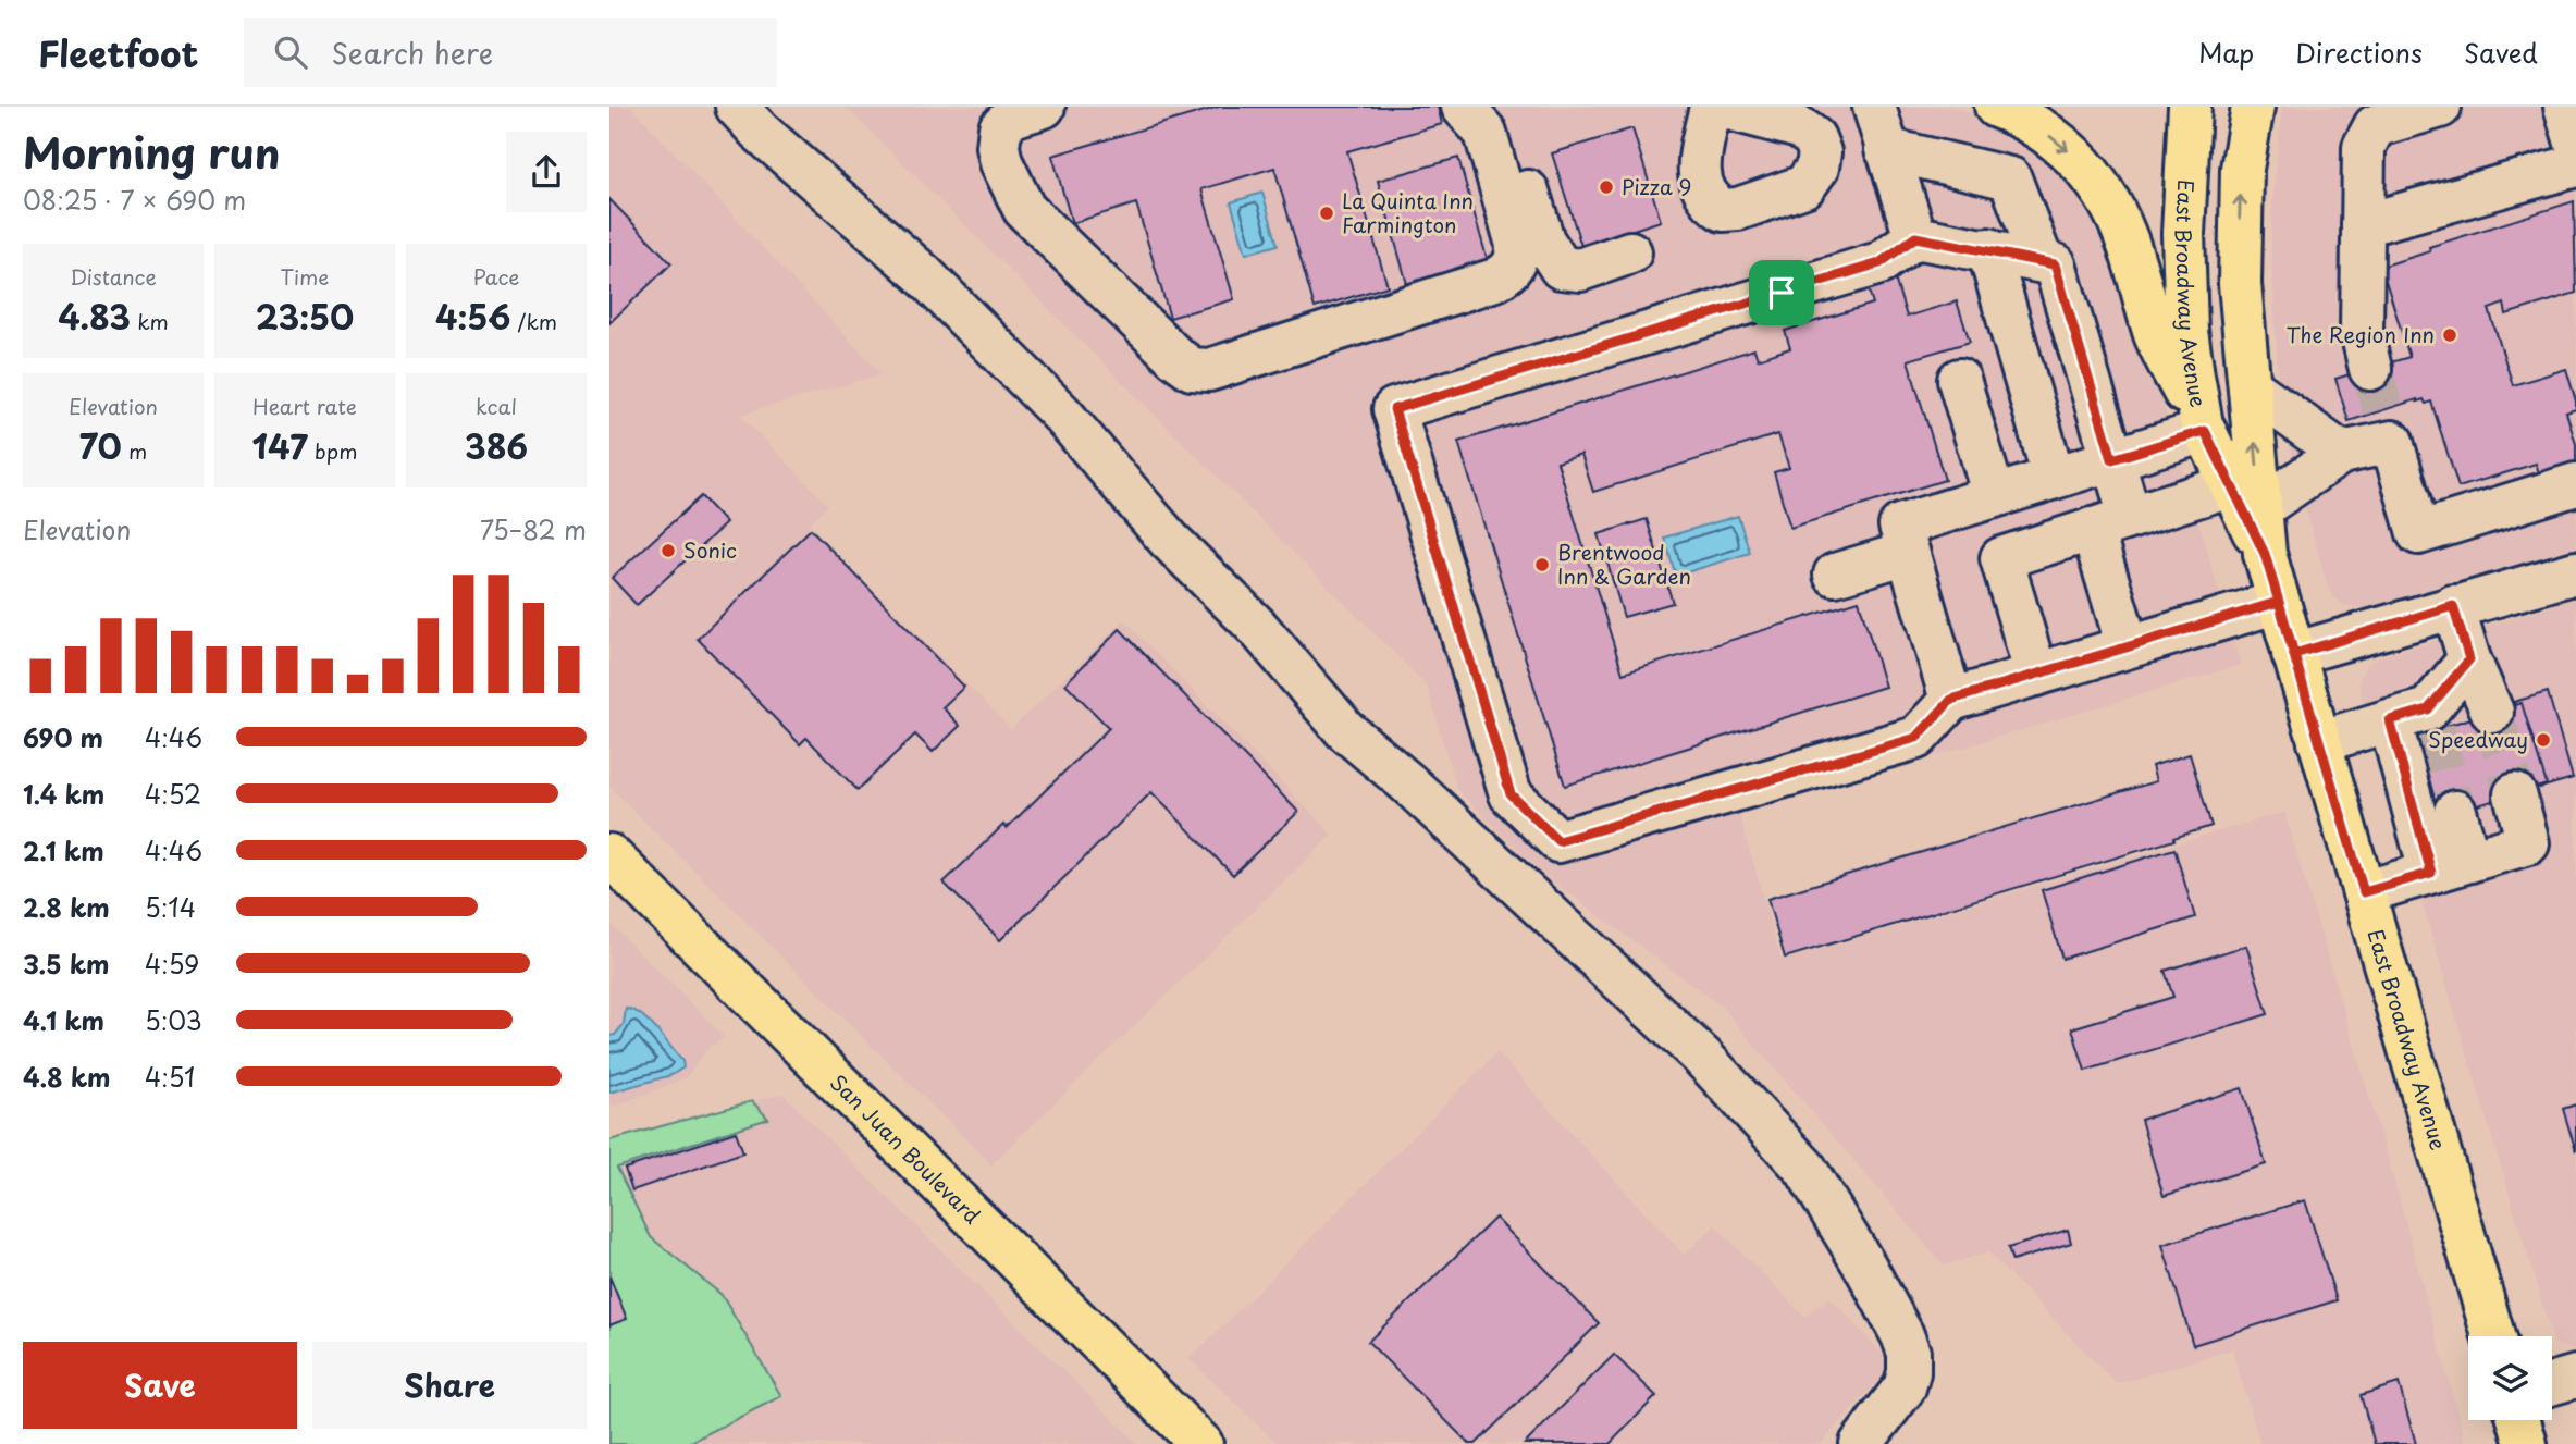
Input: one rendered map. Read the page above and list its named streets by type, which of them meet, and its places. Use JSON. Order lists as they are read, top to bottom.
{
  "streets": {
    "main road": ["East Broadway Avenue", "San Juan Boulevard"]
  },
  "places": [
    "Pizza 9",
    "La Quinta Inn Farmington",
    "The Region Inn",
    "Sonic",
    "Brentwood Inn & Garden",
    "Speedway"
  ],
  "page": {
    "header": "Fleetfoot",
    "search": "Search here",
    "nav": ["Map", "Directions", "Saved"],
    "heading": ["Morning run", "08:25 · 7 × 690 m"],
    "stats": [
      ["Distance", "4.83 km"],
      ["Time", "23:50"],
      ["Pace", "4:56 /km"],
      ["Elevation", "70 m"],
      ["Heart rate", "147 bpm"],
      ["kcal", "386"]
    ],
    "chart": ["Elevation", "75–82 m"],
    "list": [
      {
        "name": "690 m",
        "note": "4:46"
      },
      {
        "name": "1.4 km",
        "note": "4:52"
      },
      {
        "name": "2.1 km",
        "note": "4:46"
      },
      {
        "name": "2.8 km",
        "note": "5:14"
      },
      {
        "name": "3.5 km",
        "note": "4:59"
      },
      {
        "name": "4.1 km",
        "note": "5:03"
      },
      {
        "name": "4.8 km",
        "note": "4:51"
      }
    ],
    "buttons": ["Save", "Share"]
  }
}
